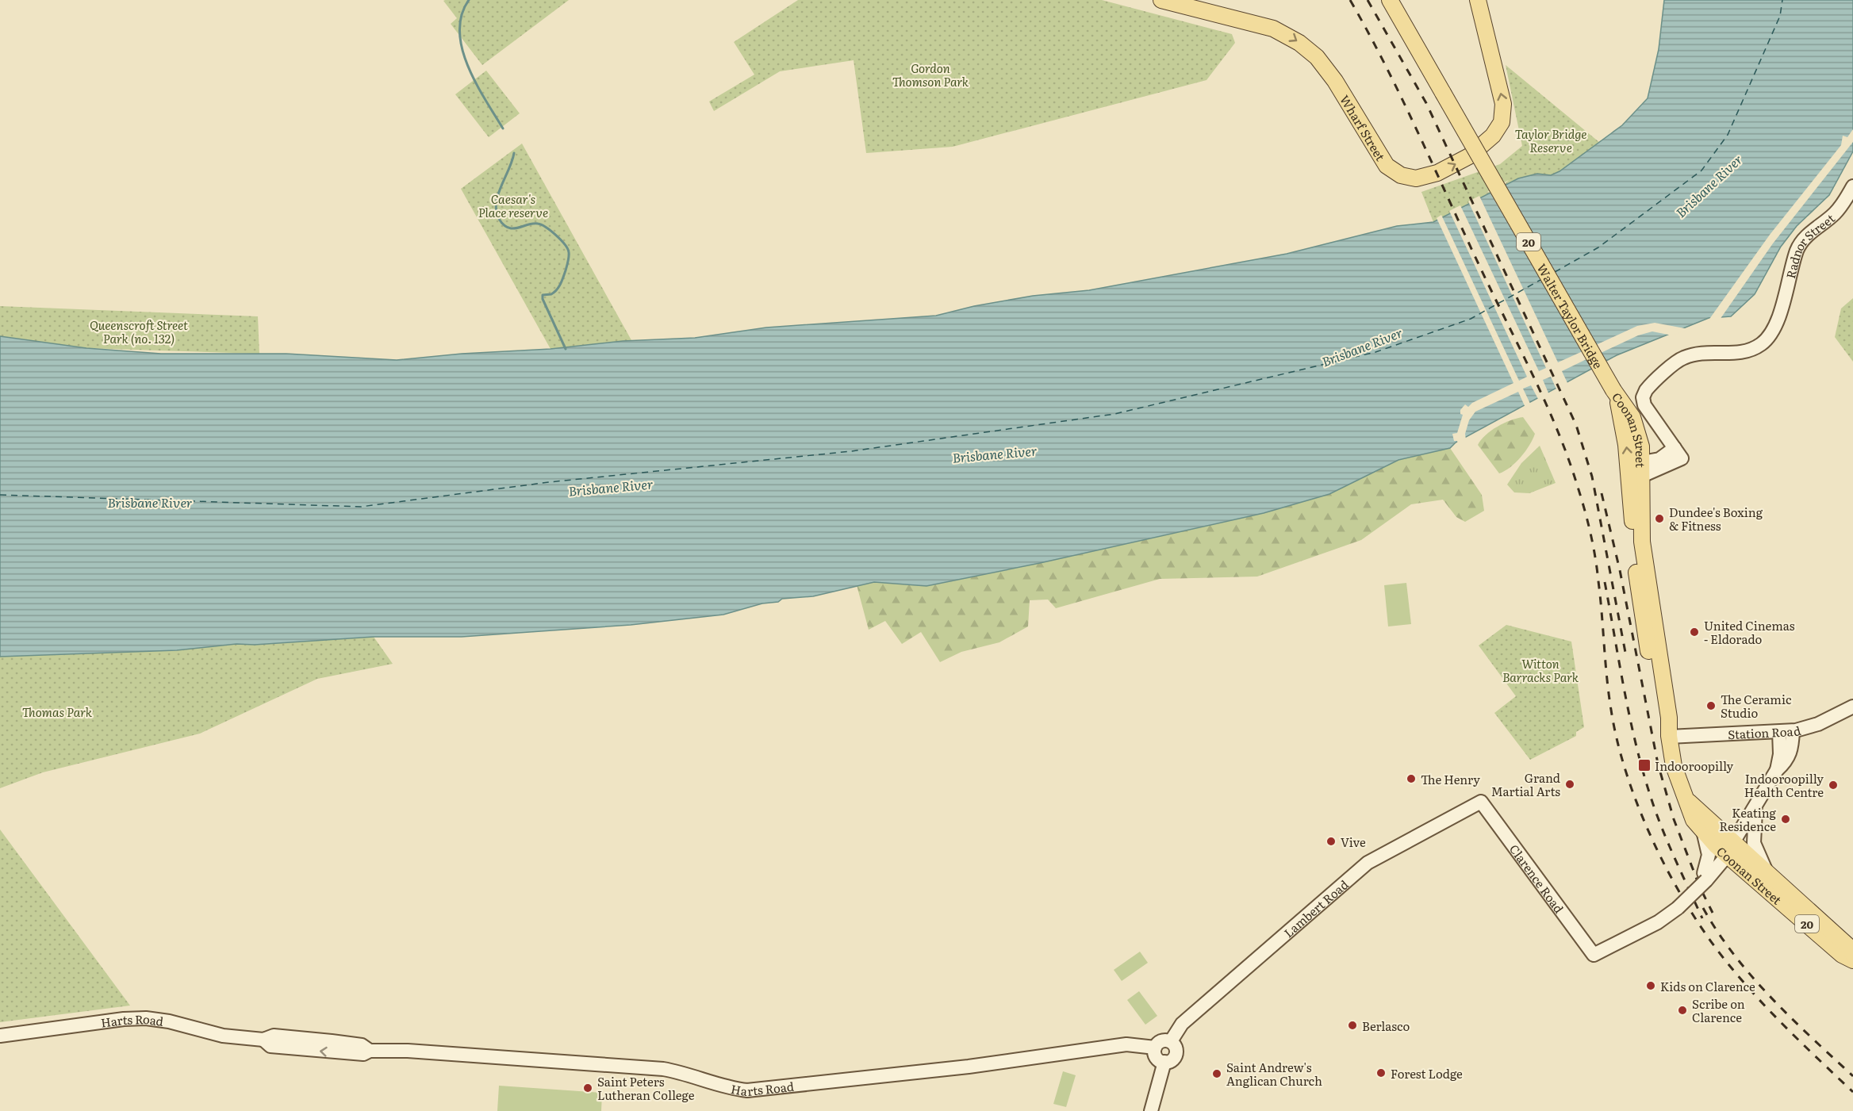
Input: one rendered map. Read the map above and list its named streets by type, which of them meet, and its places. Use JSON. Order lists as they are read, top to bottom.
{
  "streets": {
    "main road": [
      "Wharf Street",
      "20",
      "Walter Taylor Bridge",
      "Coonan Street"
    ],
    "street": [
      "Radnor Street",
      "Station Road",
      "Clarence Road",
      "Lambert Road",
      "Harts Road"
    ]
  },
  "crossings": [
    ["20", "Walter Taylor Bridge"],
    ["Radnor Street", "Coonan Street"],
    ["Walter Taylor Bridge", "Coonan Street"],
    ["Coonan Street", "Station Road"],
    ["Clarence Road", "Lambert Road"],
    ["Lambert Road", "Harts Road"]
  ],
  "water": ["Brisbane River"],
  "parks": [
    "Gordon Thomson Park",
    "Taylor Bridge Reserve",
    "Caesar's Place reserve",
    "Queenscroft Street Park (no. 132)",
    "Witton Barracks Park",
    "Thomas Park"
  ],
  "places": {
    "other": [
      "Dundee's Boxing & Fitness",
      "United Cinemas - Eldorado",
      "The Ceramic Studio",
      "The Henry",
      "Grand Martial Arts",
      "Indooroopilly Health Centre",
      "Keating Residence",
      "Vive",
      "Kids on Clarence",
      "Scribe on Clarence",
      "Berlasco",
      "Forest Lodge",
      "Saint Andrew's Anglican Church",
      "Saint Peters Lutheran College"
    ],
    "transit": ["Indooroopilly"]
  }
}
